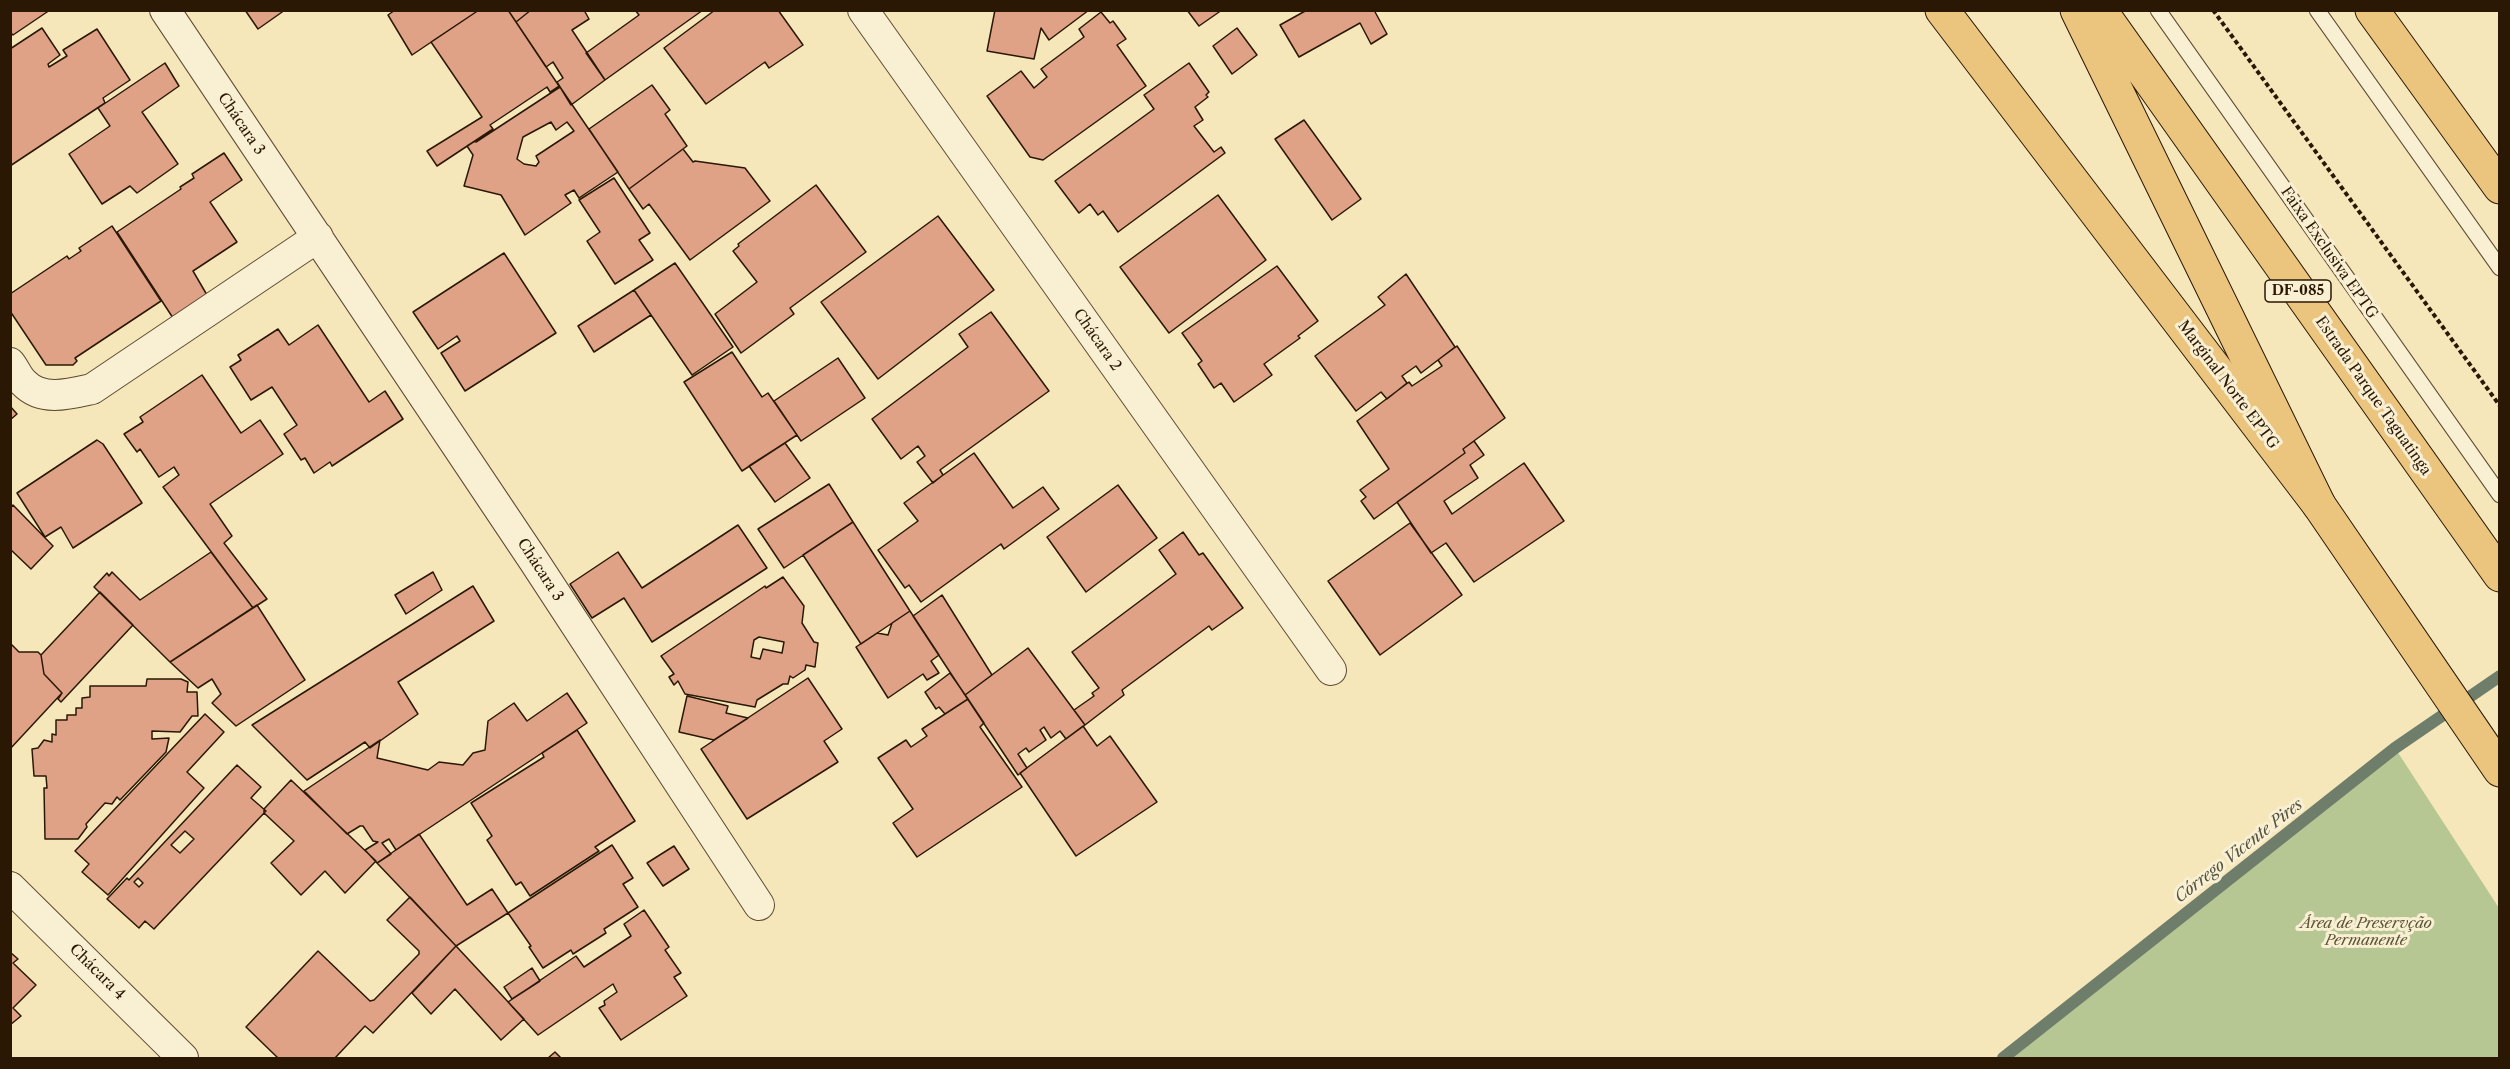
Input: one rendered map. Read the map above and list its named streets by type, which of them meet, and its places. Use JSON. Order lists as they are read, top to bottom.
{
  "streets": {
    "main road": ["DF-085", "Marginal Norte EPTG", "Estrada Parque Taguatinga"],
    "street": ["Chácara 3", "Chácara 2", "Chácara 4"],
    "lane": ["Faixa Exclusiva EPTG"]
  },
  "water": ["Córrego Vicente Pires"],
  "parks": ["Área de Preservção Permanente"]
}
